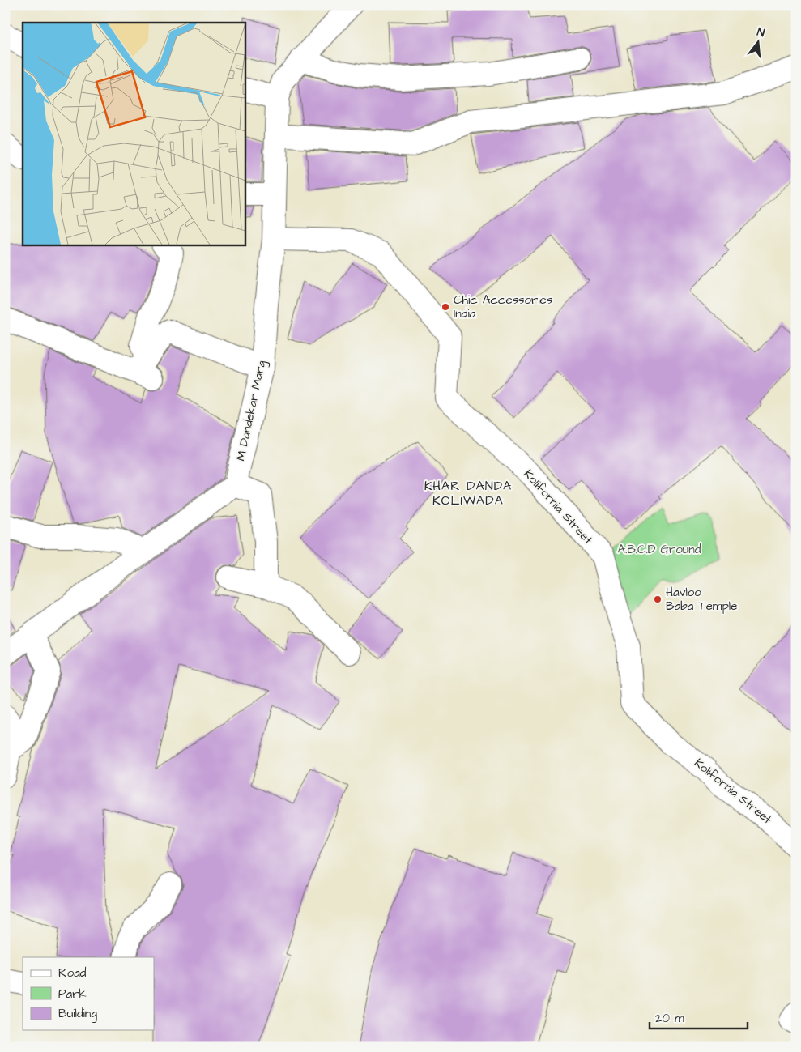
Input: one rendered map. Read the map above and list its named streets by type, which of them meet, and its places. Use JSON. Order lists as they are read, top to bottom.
{
  "streets": {
    "street": ["M Dandekar Marg", "Kolifornia Street"]
  },
  "crossings": [
    ["M Dandekar Marg", "Kolifornia Street"]
  ],
  "districts": ["KHAR DANDA KOLIWADA"],
  "parks": ["A.B.C.D Ground"],
  "places": ["Chic Accessories India", "Havloo Baba Temple"],
  "legend": ["Road", "Park", "Building"],
  "scale_bar": "20 m",
  "north": "top"
}
